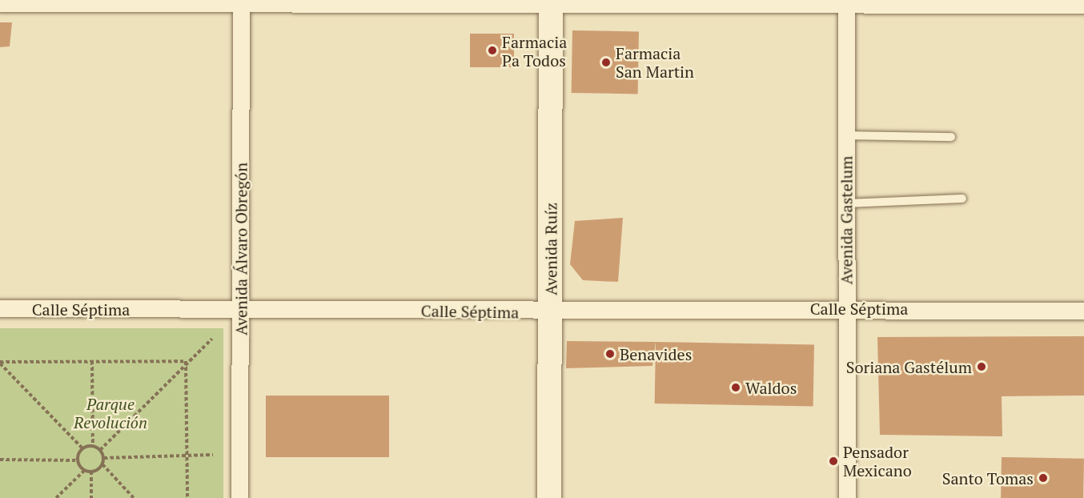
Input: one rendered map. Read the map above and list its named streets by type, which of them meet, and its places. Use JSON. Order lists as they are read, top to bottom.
{
  "streets": {
    "street": [
      "Avenida Gastelum",
      "Avenida Álvaro Obregón",
      "Avenida Ruíz",
      "Calle Séptima"
    ]
  },
  "crossings": [
    ["Avenida Gastelum", "Calle Séptima"],
    ["Avenida Álvaro Obregón", "Calle Séptima"],
    ["Avenida Ruíz", "Calle Séptima"]
  ],
  "parks": ["Parque Revolución"],
  "places": [
    "Farmacia Pa Todos",
    "Farmacia San Martin",
    "Benavides",
    "Soriana Gastélum",
    "Waldos",
    "Pensador Mexicano",
    "Santo Tomas"
  ]
}
